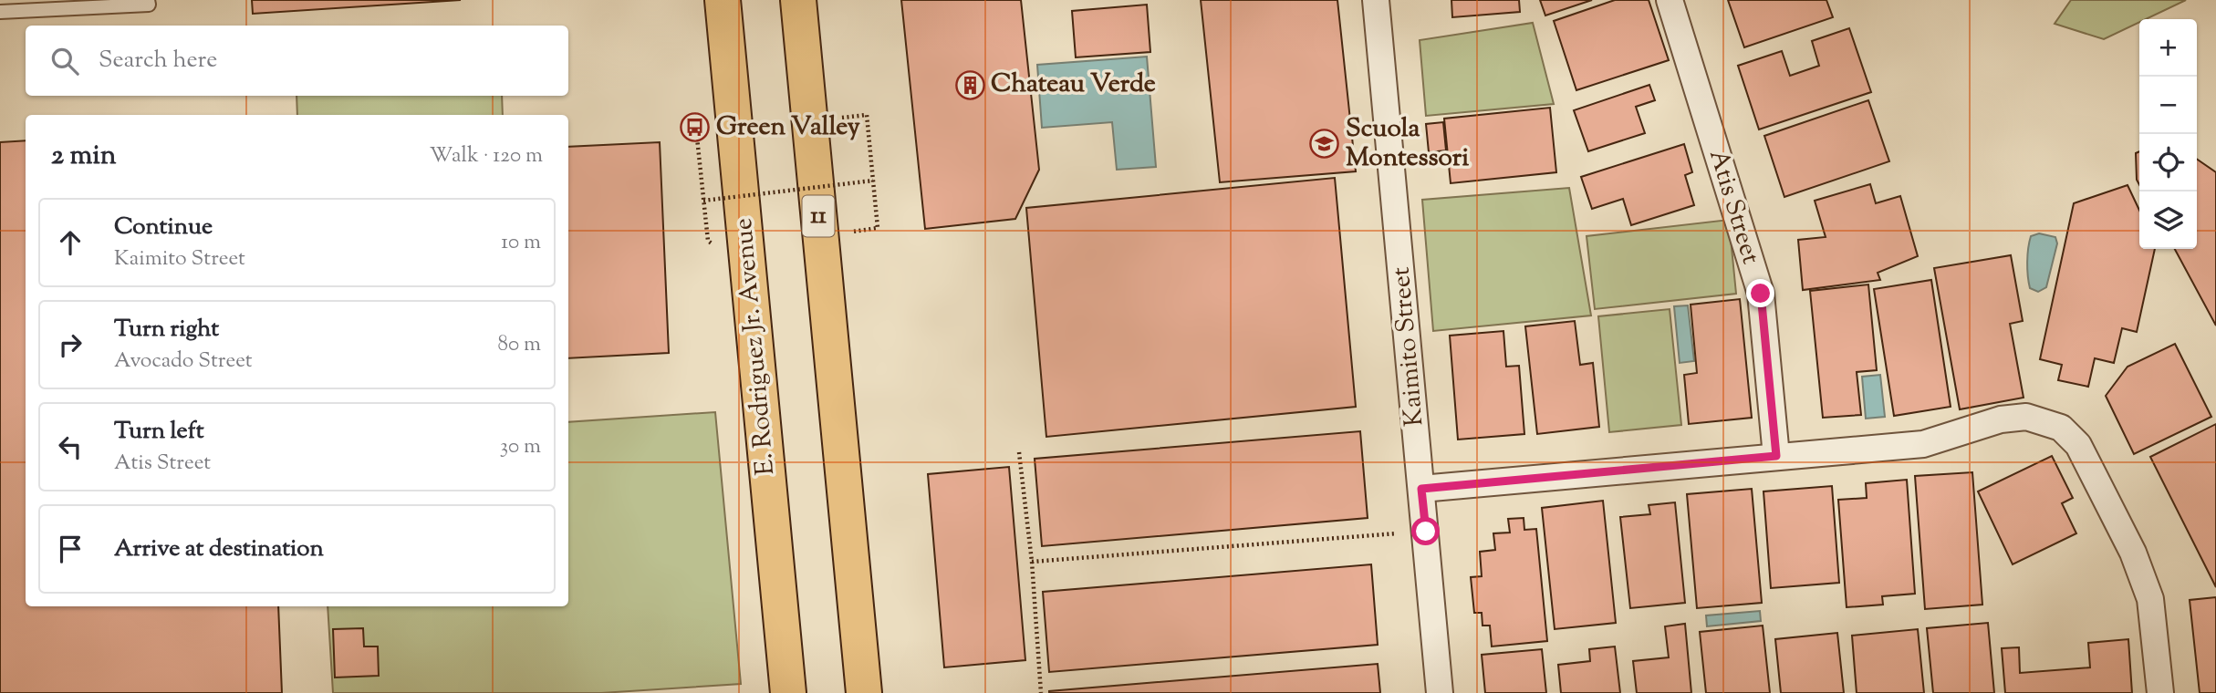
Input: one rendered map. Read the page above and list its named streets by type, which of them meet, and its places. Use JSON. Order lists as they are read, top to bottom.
{
  "streets": {
    "main road": ["11", "E. Rodriguez Jr. Avenue"],
    "street": ["Atis Street", "Kaimito Street"]
  },
  "places": {
    "building": ["Chateau Verde"],
    "bus stop": ["Green Valley"],
    "school or university": ["Scuola Montessori"]
  },
  "page": {
    "map_buttons": ["+", "−"],
    "search": "Search here",
    "heading": ["2 min", "Walk · 120 m"],
    "list": [
      ["Continue", "Kaimito Street", "10 m"],
      ["Turn right", "Avocado Street", "80 m"],
      ["Turn left", "Atis Street", "30 m"],
      "Arrive at destination"
    ]
  }
}
